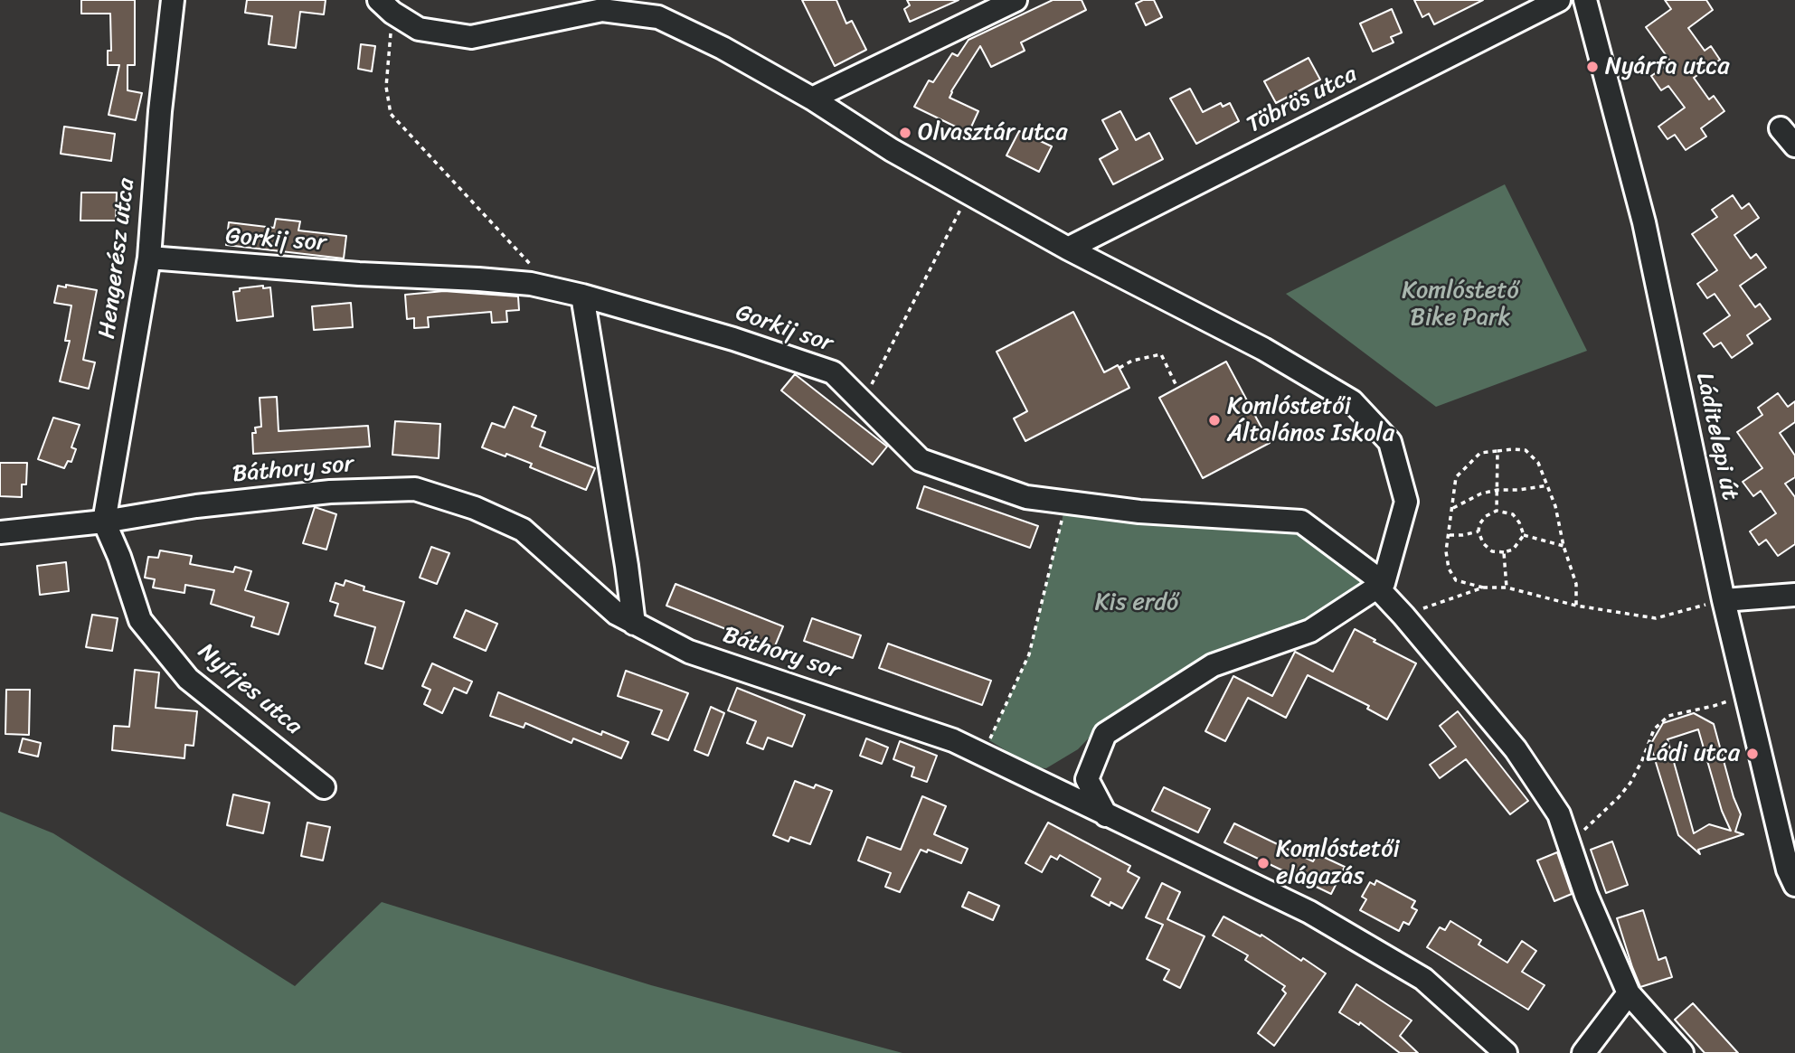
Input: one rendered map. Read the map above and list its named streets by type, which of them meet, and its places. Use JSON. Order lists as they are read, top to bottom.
{
  "streets": {
    "street": [
      "Töbrös utca",
      "Gorkij sor",
      "Hengerész utca",
      "Láditelepi út",
      "Báthory sor",
      "Nyírjes utca"
    ]
  },
  "crossings": [
    ["Gorkij sor", "Hengerész utca"],
    ["Hengerész utca", "Báthory sor"],
    ["Hengerész utca", "Nyírjes utca"],
    ["Báthory sor", "Nyírjes utca"]
  ],
  "parks": ["Komlóstető Bike Park", "Kis erdő"],
  "places": [
    "Nyárfa utca",
    "Olvasztár utca",
    "Komlóstetői Általános Iskola",
    "Ládi utca",
    "Komlóstetői elágazás"
  ]
}
